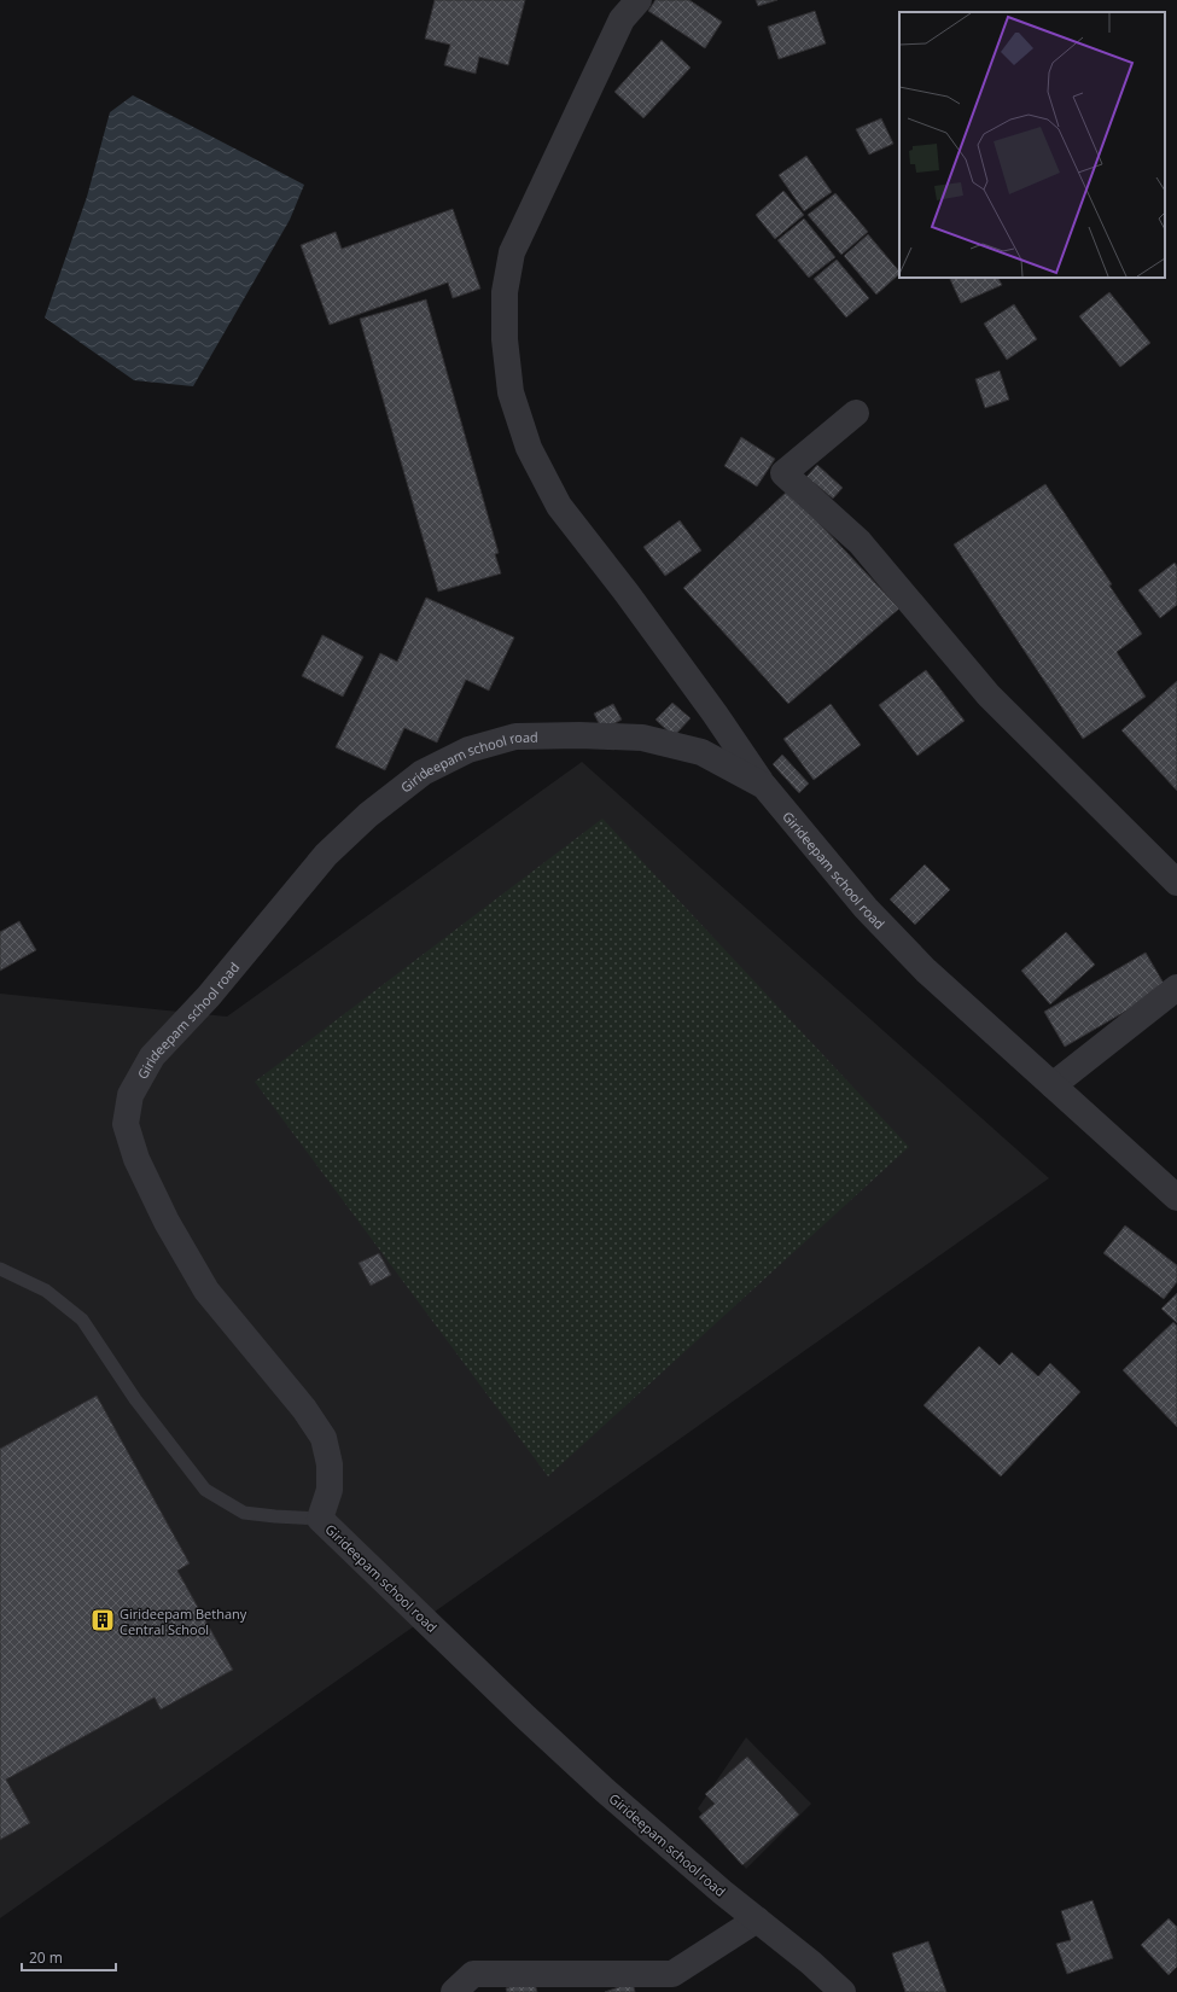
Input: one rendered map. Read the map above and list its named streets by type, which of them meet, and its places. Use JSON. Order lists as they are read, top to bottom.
{
  "streets": {
    "street": ["Girideepam school road"]
  },
  "places": {
    "building": ["Girideepam Bethany Central School"]
  },
  "scale_bar": "20 m"
}
